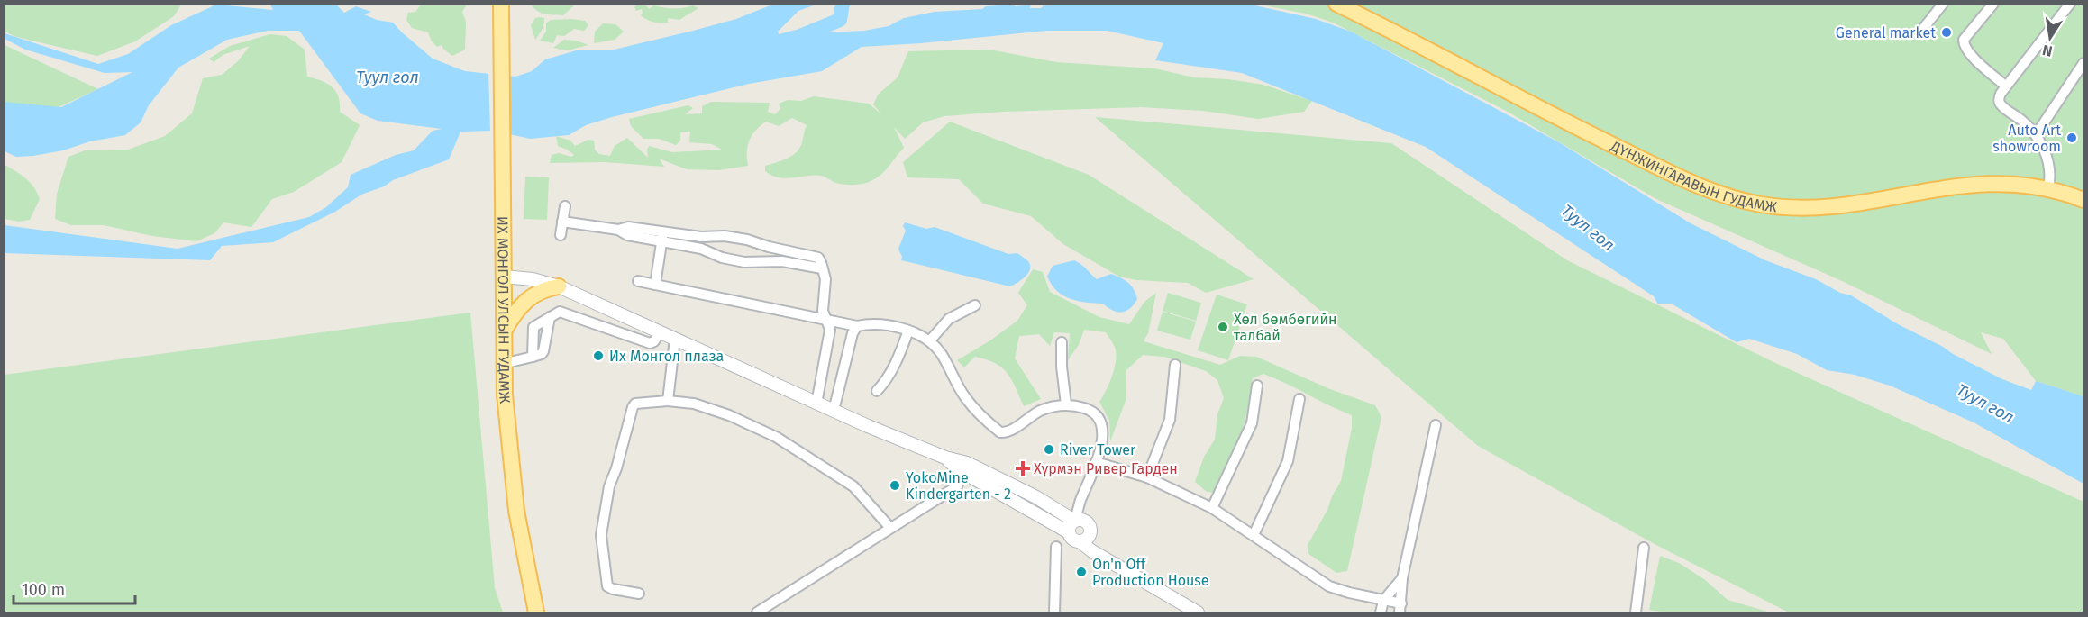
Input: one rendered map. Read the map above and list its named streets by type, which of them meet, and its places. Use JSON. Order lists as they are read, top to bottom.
{
  "streets": {
    "main road": ["ДҮНЖИНГАРАВЫН ГУДАМЖ", "ИХ МОНГОЛ УЛСЫН ГУДАМЖ"]
  },
  "water": ["Туул гол"],
  "places": {
    "other": [
      "General market",
      "Auto Art showroom",
      "Хөл бөмбөгийн талбай",
      "Их Монгол плаза",
      "River Tower",
      "YokoMine Kindergarten - 2",
      "On'n Off Production House"
    ],
    "health": ["Хүрмэн Ривер Гарден"]
  },
  "scale_bar": "100 m",
  "north": "bottom"
}
